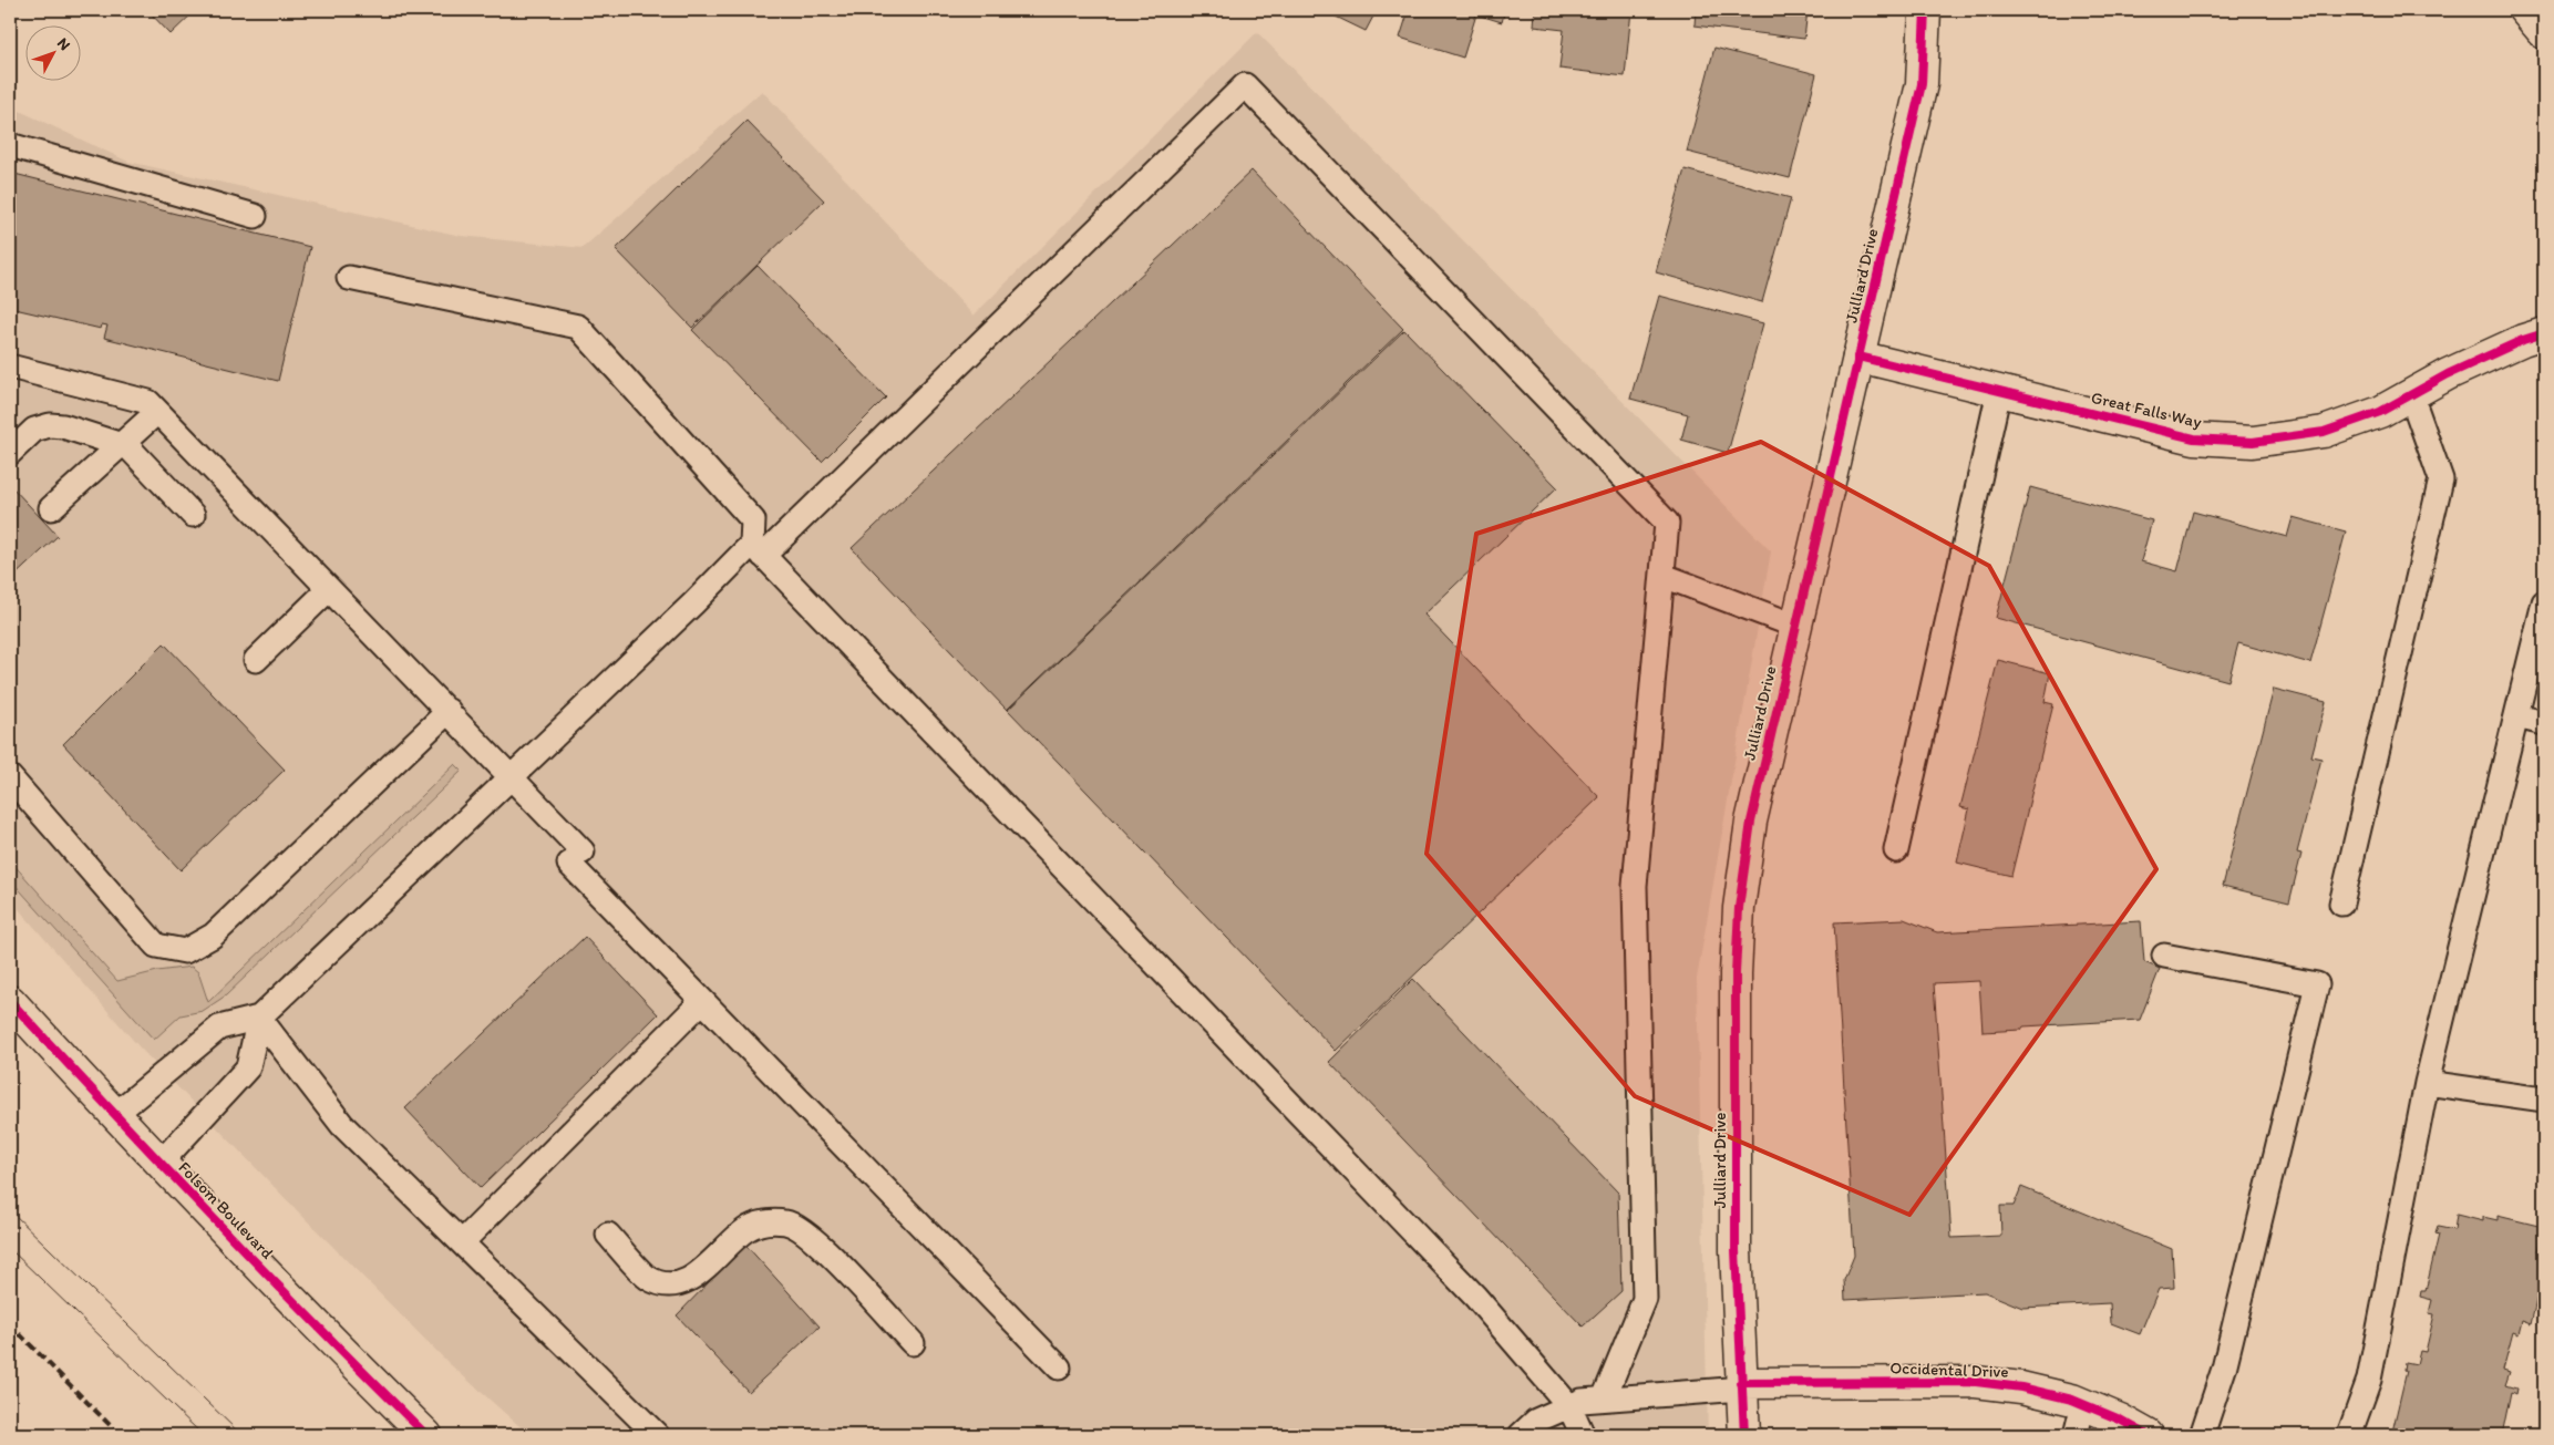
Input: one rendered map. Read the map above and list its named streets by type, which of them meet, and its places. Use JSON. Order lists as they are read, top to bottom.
{
  "streets": {
    "street": [
      "Julliard Drive",
      "Great Falls Way",
      "Folsom Boulevard",
      "Occidental Drive"
    ]
  },
  "crossings": [
    ["Julliard Drive", "Great Falls Way"],
    ["Julliard Drive", "Occidental Drive"]
  ],
  "north": "top right"
}
